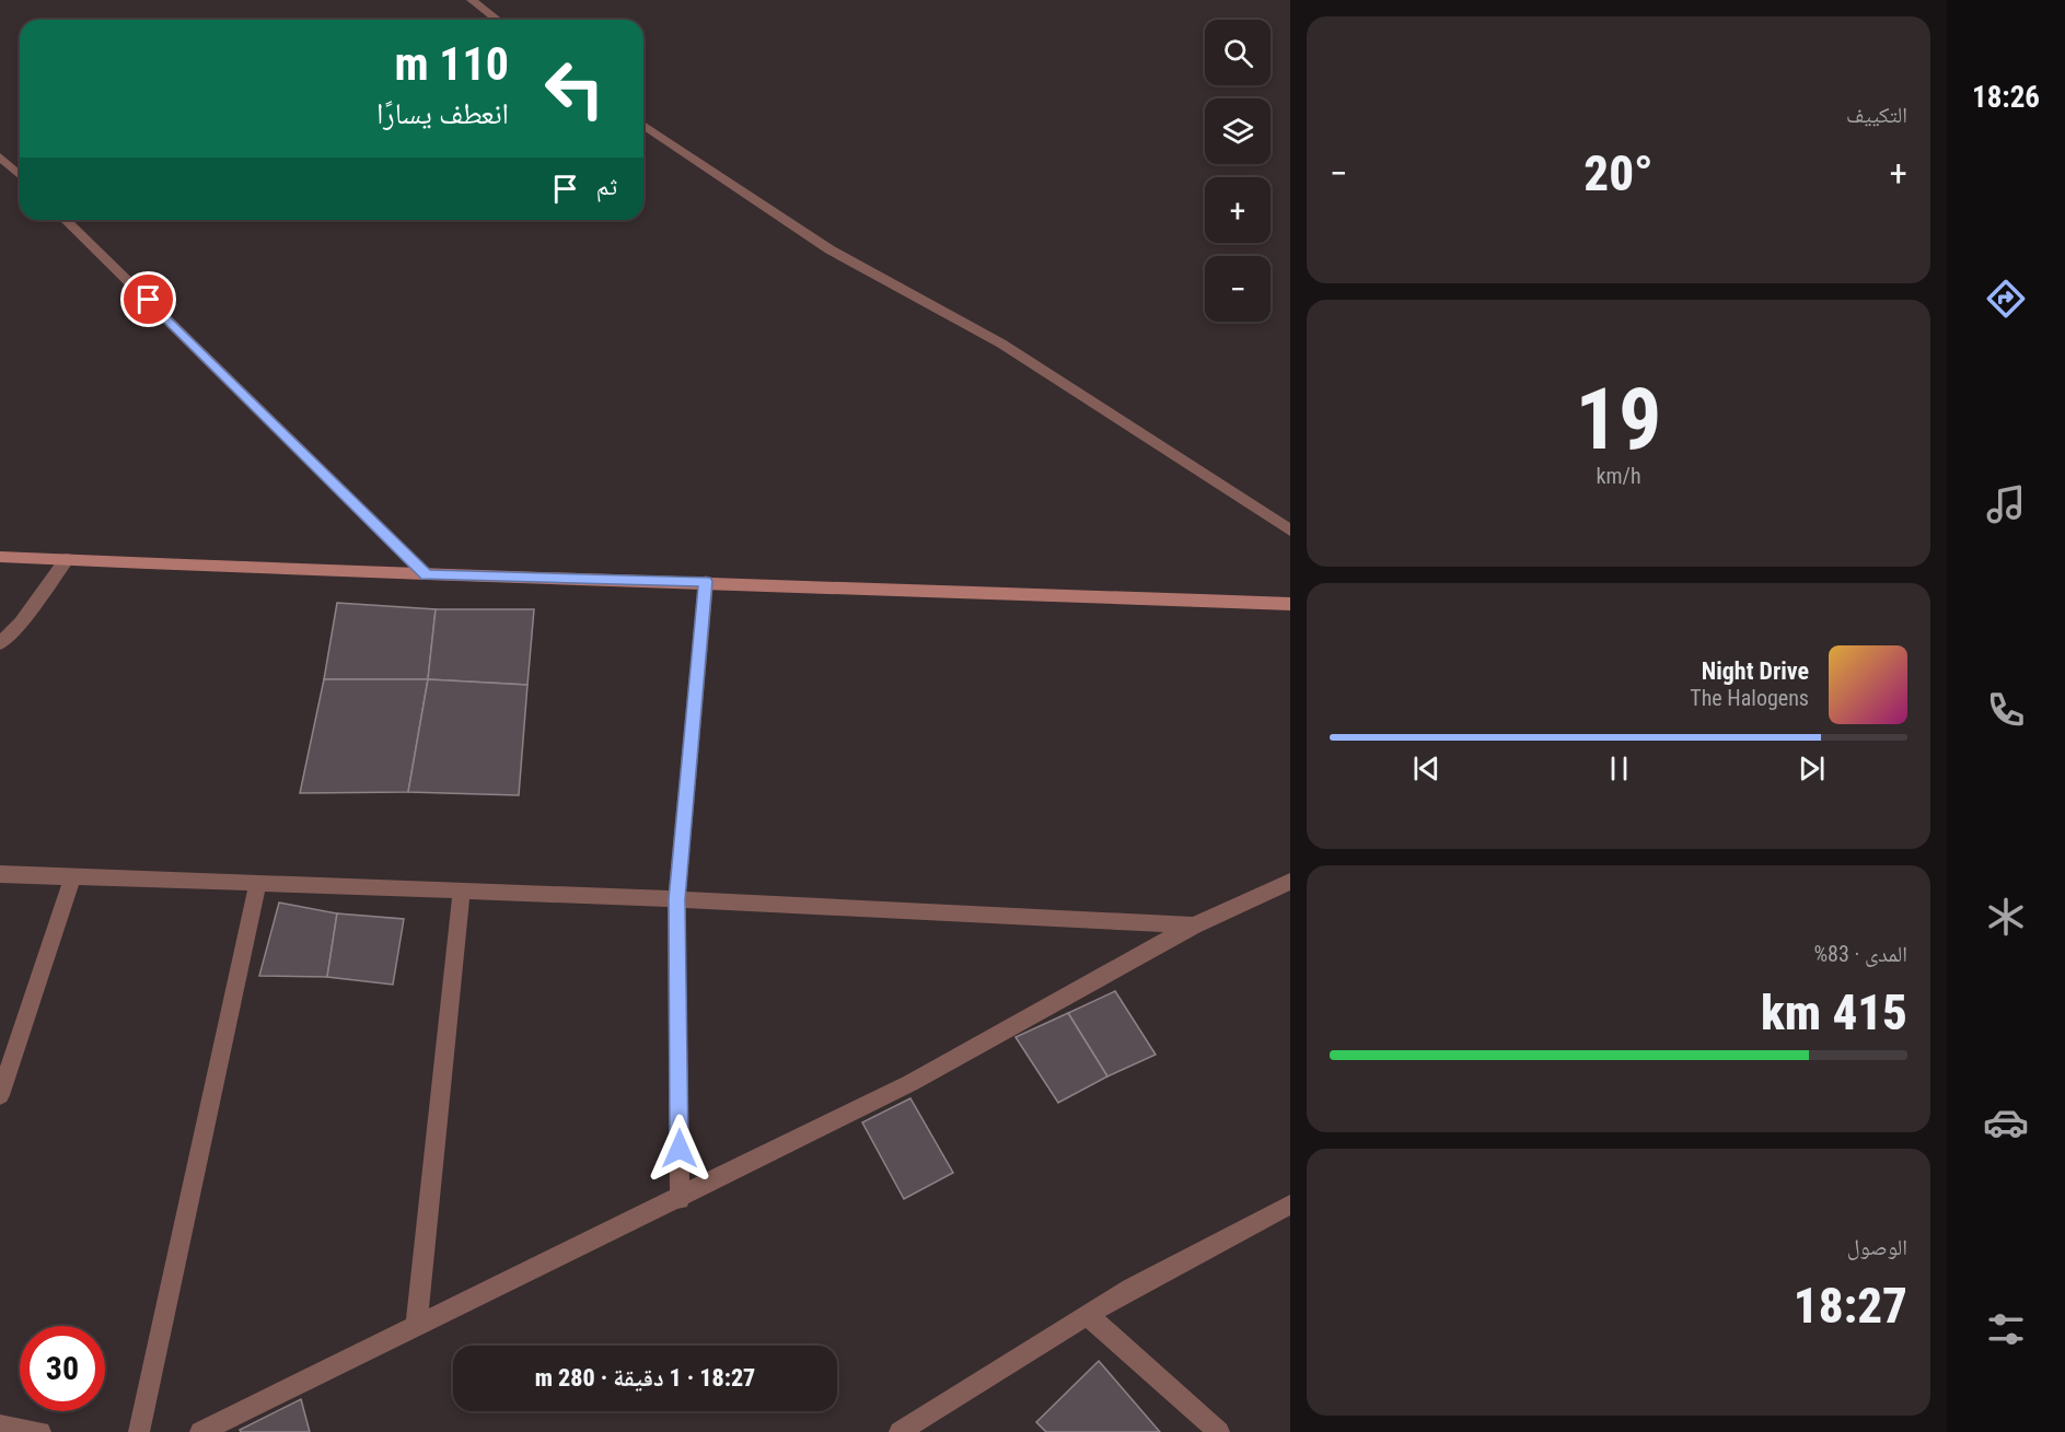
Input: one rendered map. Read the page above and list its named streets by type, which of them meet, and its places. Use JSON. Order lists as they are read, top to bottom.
{
  "page": {
    "tabs": "18:26",
    "tile": [
      "التكييف",
      ["19", "km/h"],
      ["المدى · 83%", "415 km"],
      ["الوصول", "18:27"]
    ],
    "map_buttons": ["+", "−"],
    "turn": ["110 m", "انعطف يسارًا"],
    "heat": ["−", "20°", "+"],
    "then": "ثم",
    "song": ["Night Drive", "The Halogens"],
    "limit": "30",
    "trip": "18:27 · 1 دقيقة · 280 m"
  }
}
